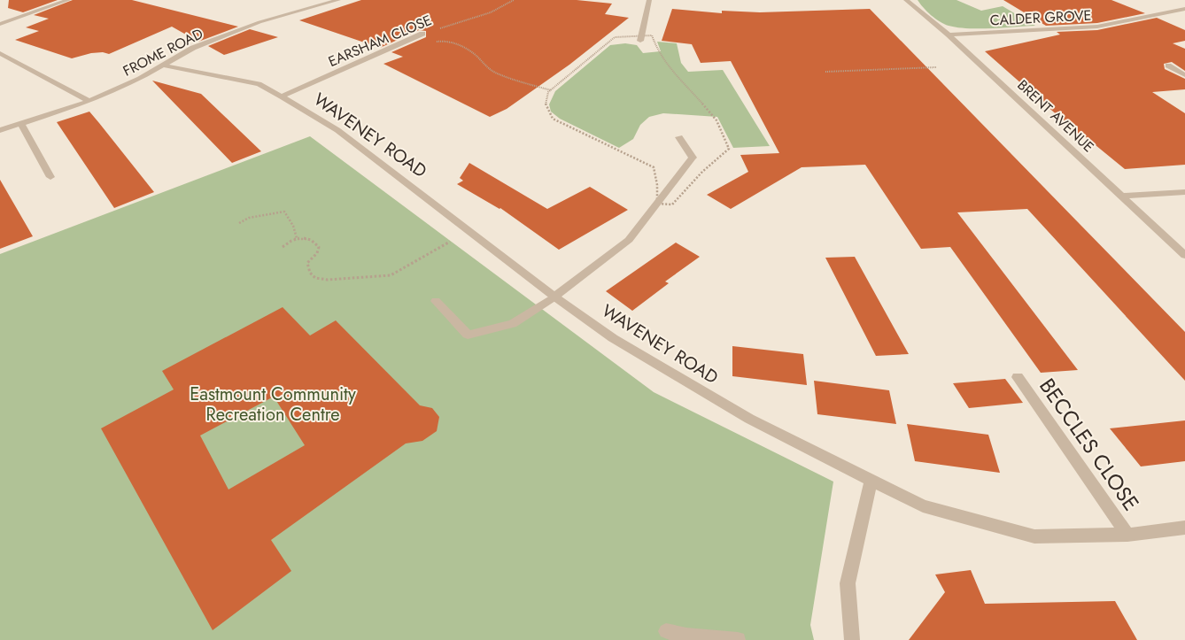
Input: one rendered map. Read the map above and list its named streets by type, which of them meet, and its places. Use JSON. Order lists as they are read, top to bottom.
{
  "streets": {
    "street": [
      "CALDER GROVE",
      "EARSHAM CLOSE",
      "FROME ROAD",
      "BRENT AVENUE",
      "WAVENEY ROAD",
      "BECCLES CLOSE"
    ]
  },
  "crossings": [
    ["CALDER GROVE", "BRENT AVENUE"],
    ["EARSHAM CLOSE", "WAVENEY ROAD"],
    ["FROME ROAD", "WAVENEY ROAD"],
    ["WAVENEY ROAD", "BECCLES CLOSE"]
  ],
  "parks": ["Eastmount Community Recreation Centre"]
}
